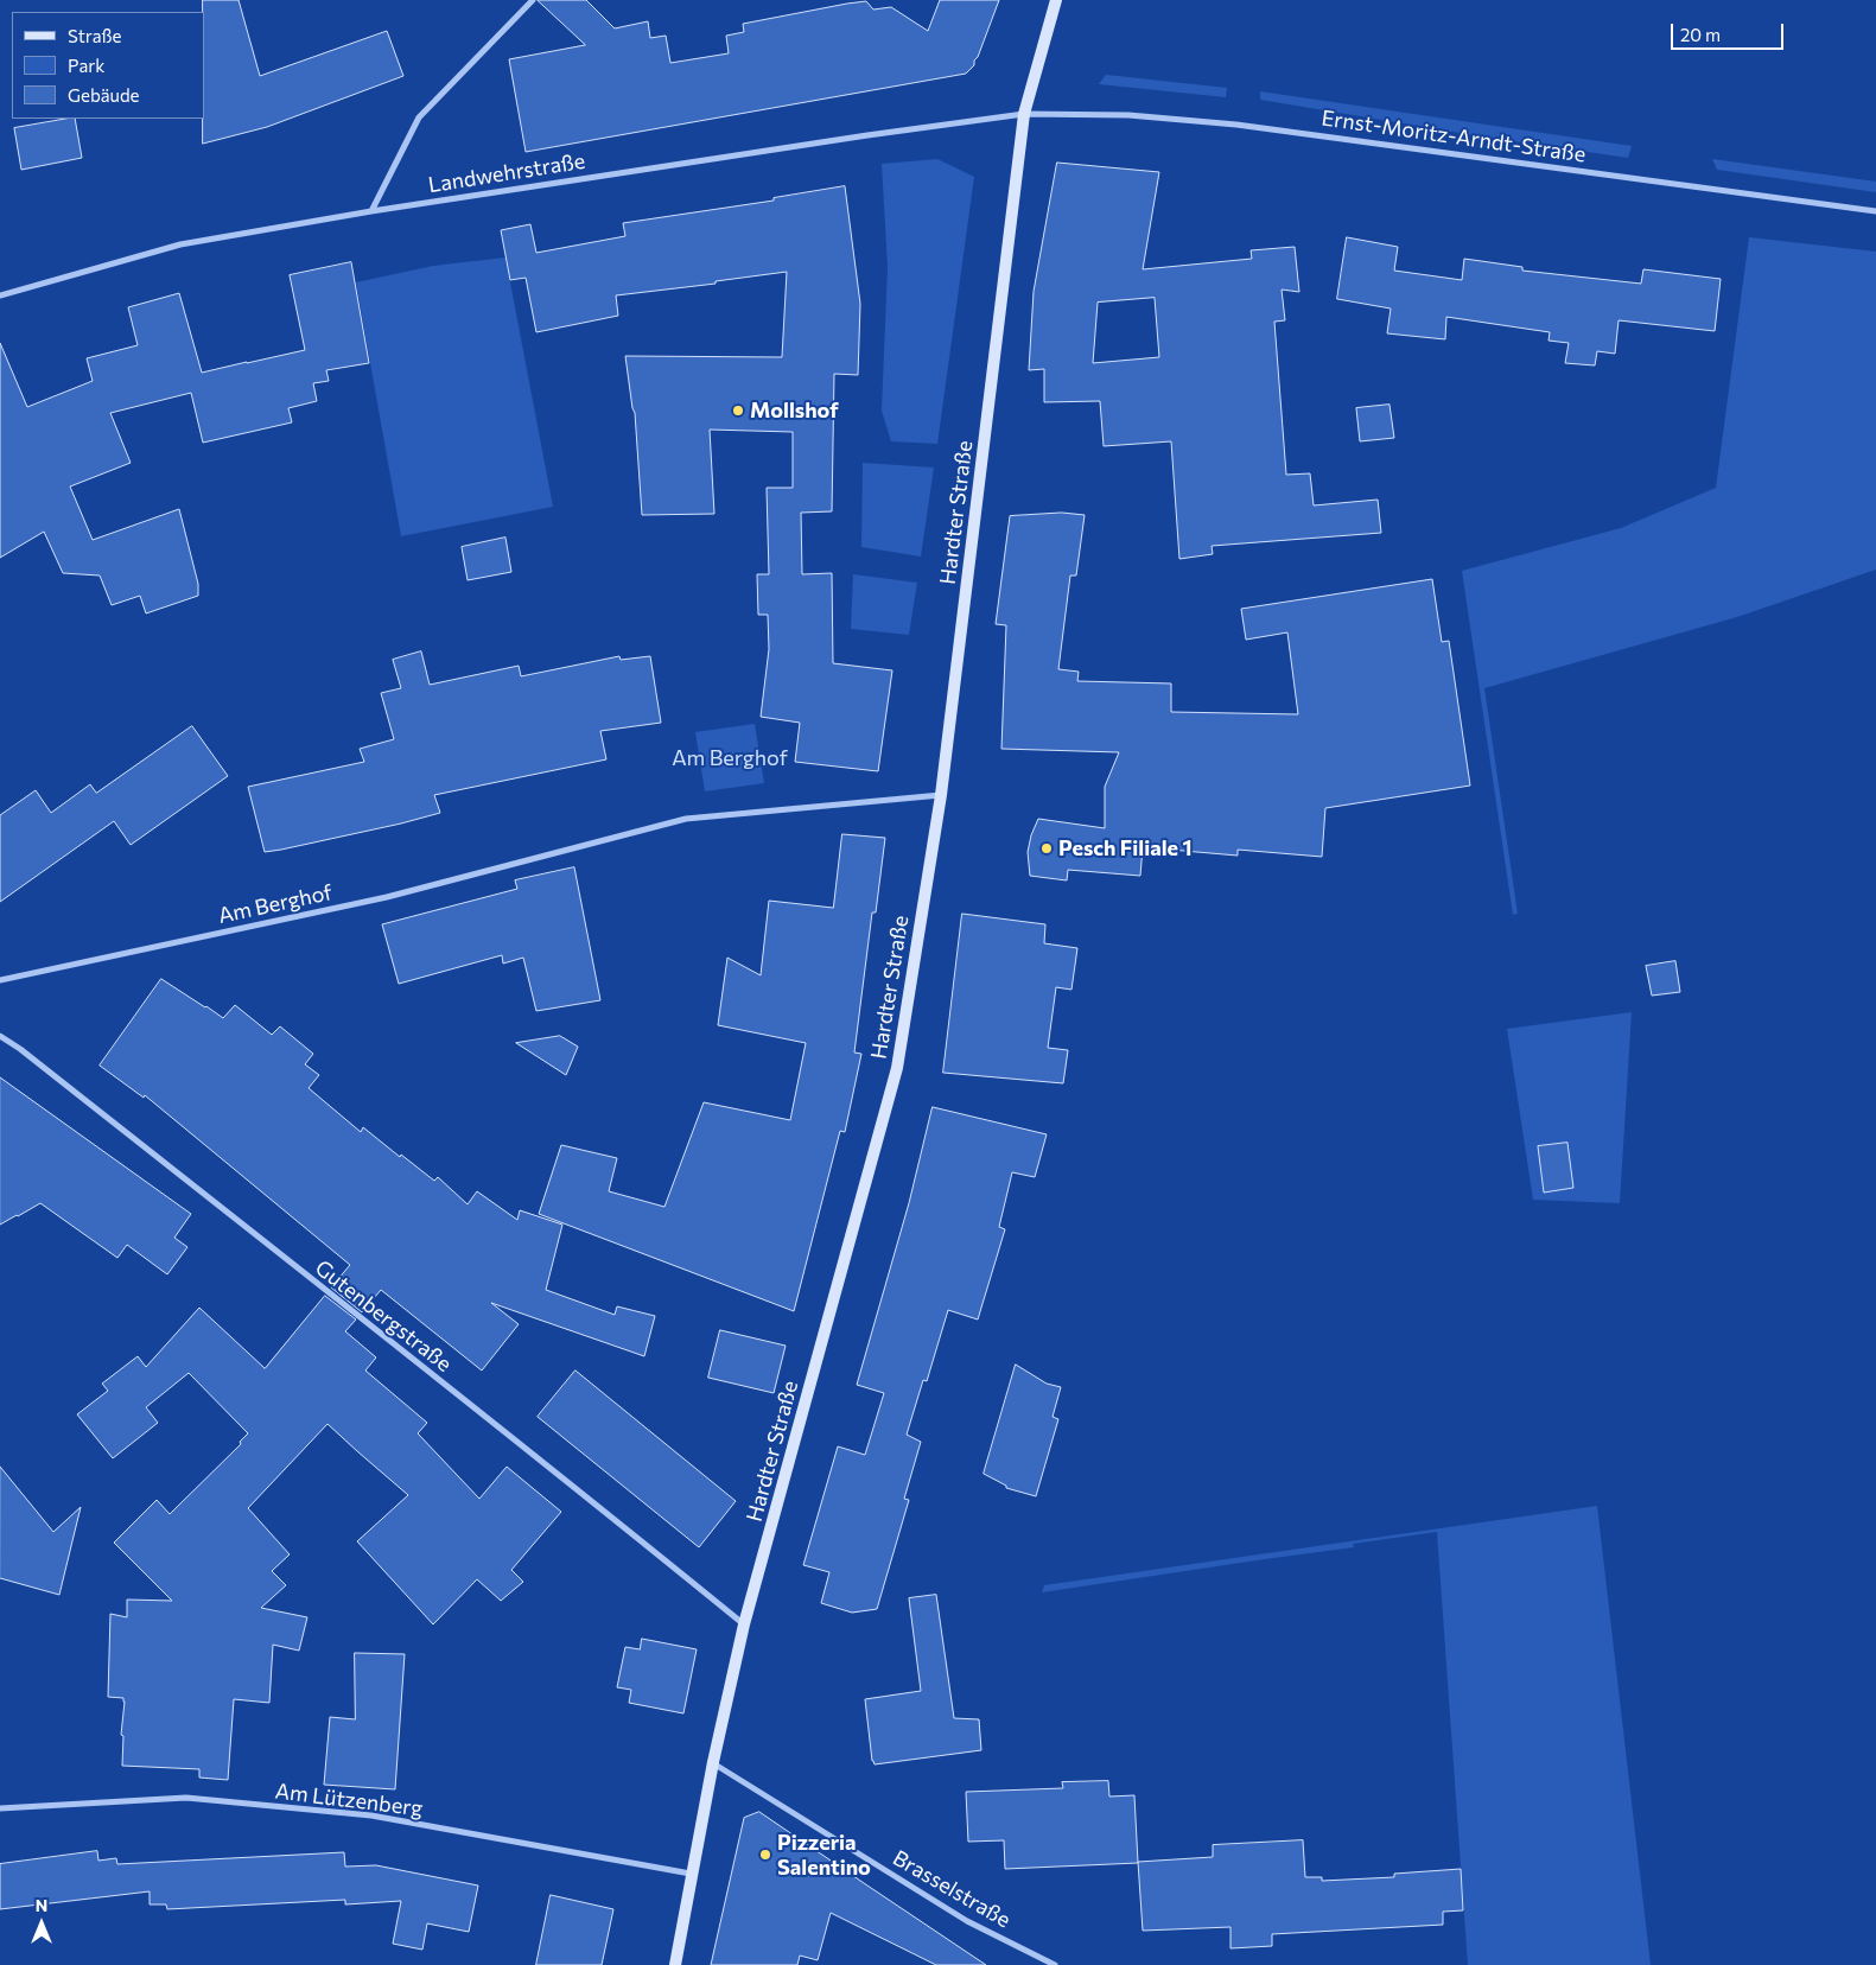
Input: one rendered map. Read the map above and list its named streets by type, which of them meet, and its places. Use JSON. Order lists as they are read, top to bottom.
{
  "streets": {
    "main road": ["Hardter Straße"],
    "street": [
      "Ernst-Moritz-Arndt-Straße",
      "Landwehrstraße",
      "Am Berghof",
      "Gutenbergstraße",
      "Am Lützenberg",
      "Brasselstraße"
    ]
  },
  "crossings": [
    ["Ernst-Moritz-Arndt-Straße", "Landwehrstraße"],
    ["Ernst-Moritz-Arndt-Straße", "Hardter Straße"],
    ["Landwehrstraße", "Hardter Straße"],
    ["Hardter Straße", "Am Berghof"],
    ["Hardter Straße", "Gutenbergstraße"],
    ["Hardter Straße", "Am Lützenberg"],
    ["Hardter Straße", "Brasselstraße"]
  ],
  "parks": ["Am Berghof"],
  "places": ["Mollshof", "Pesch Filiale 1", "Pizzeria Salentino"],
  "legend": ["Straße", "Park", "Gebäude"],
  "scale_bar": "20 m",
  "north": "top"
}
